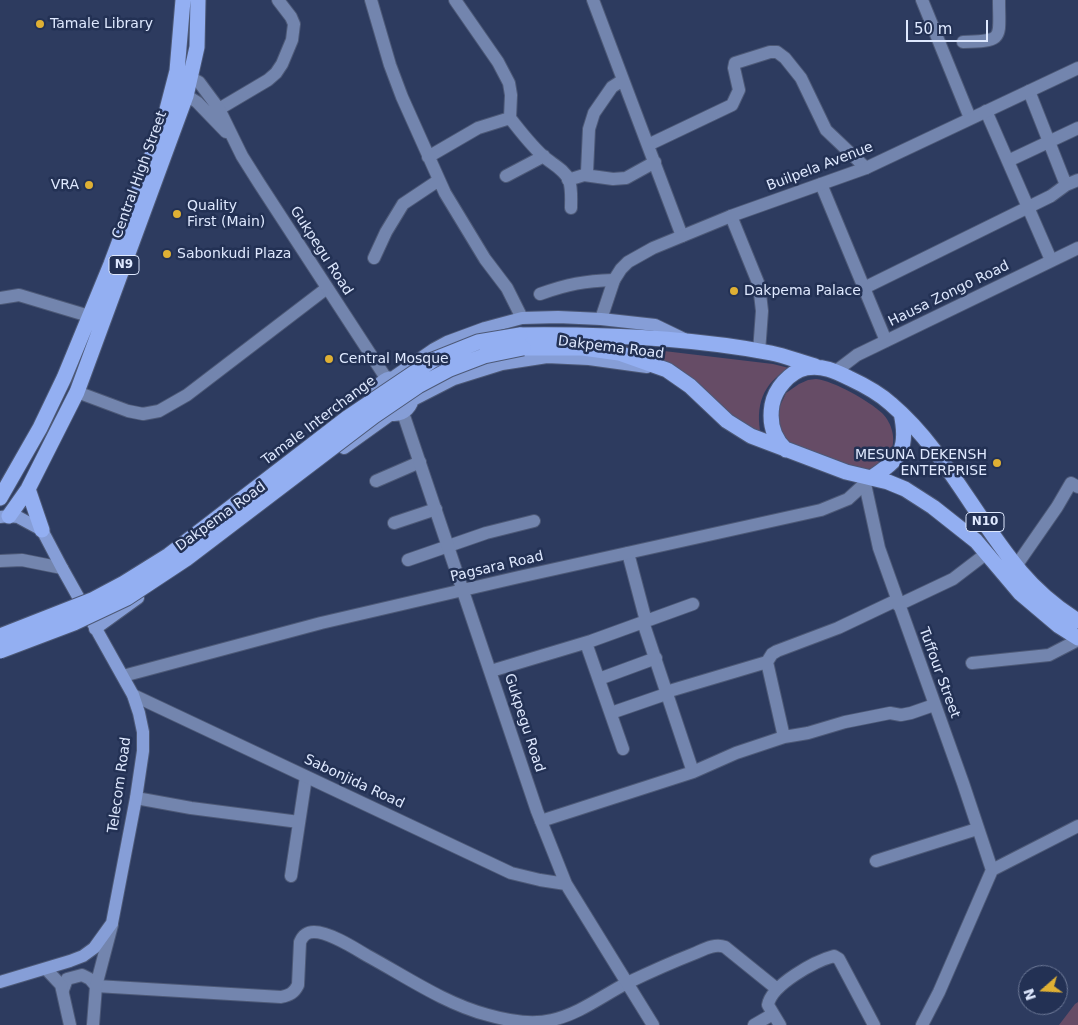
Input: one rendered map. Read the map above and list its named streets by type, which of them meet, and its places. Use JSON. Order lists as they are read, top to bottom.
{
  "streets": {
    "highway": [
      "Central High Street",
      "N9",
      "Dakpema Road",
      "Tamale Interchange",
      "N10"
    ],
    "main road": ["Telecom Road"],
    "street": [
      "Builpela Avenue",
      "Gukpegu Road",
      "Hausa Zongo Road",
      "Pagsara Road",
      "Tuffour Street",
      "Sabonjida Road"
    ]
  },
  "crossings": [
    ["Builpela Avenue", "Dakpema Road"],
    ["Central High Street", "Gukpegu Road"],
    ["Gukpegu Road", "Dakpema Road"],
    ["Gukpegu Road", "Pagsara Road"],
    ["Gukpegu Road", "Sabonjida Road"],
    ["Hausa Zongo Road", "Dakpema Road"],
    ["Hausa Zongo Road", "N10"],
    ["Hausa Zongo Road", "Pagsara Road"],
    ["Hausa Zongo Road", "Tuffour Street"],
    ["Dakpema Road", "Tamale Interchange"],
    ["Dakpema Road", "N10"],
    ["Dakpema Road", "Pagsara Road"],
    ["Dakpema Road", "Tuffour Street"],
    ["Dakpema Road", "Telecom Road"],
    ["N10", "Pagsara Road"],
    ["N10", "Tuffour Street"],
    ["Pagsara Road", "Tuffour Street"],
    ["Pagsara Road", "Telecom Road"],
    ["Sabonjida Road", "Telecom Road"]
  ],
  "places": [
    "Tamale Library",
    "VRA",
    "Quality First (Main)",
    "Sabonkudi Plaza",
    "Dakpema Palace",
    "Central Mosque",
    "MESUNA DEKENSH ENTERPRISE"
  ],
  "scale_bar": "50 m",
  "north": "left"
}
